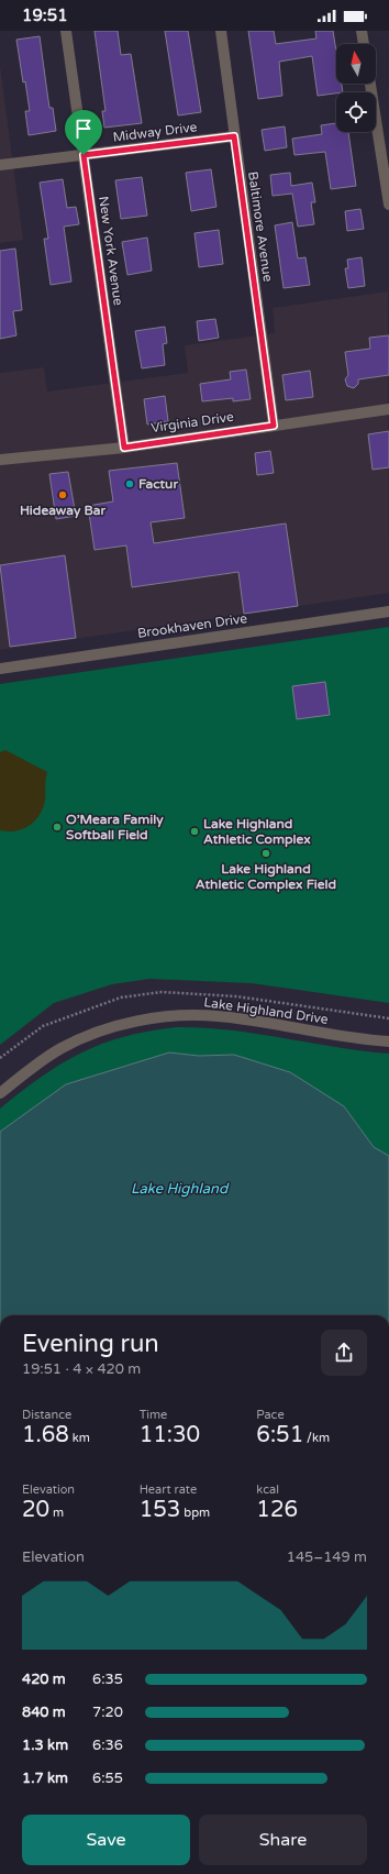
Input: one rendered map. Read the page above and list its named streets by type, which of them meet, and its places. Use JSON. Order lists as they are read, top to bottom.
{
  "streets": {
    "street": [
      "Midway Drive",
      "Baltimore Avenue",
      "New York Avenue",
      "Virginia Drive",
      "Brookhaven Drive",
      "Lake Highland Drive"
    ]
  },
  "crossings": [
    ["Midway Drive", "Baltimore Avenue"],
    ["Midway Drive", "New York Avenue"],
    ["Baltimore Avenue", "Virginia Drive"],
    ["New York Avenue", "Virginia Drive"]
  ],
  "water": ["Lake Highland"],
  "places": [
    "Factur",
    "Hideaway Bar",
    "O’Meara Family Softball Field",
    "Lake Highland Athletic Complex",
    "Lake Highland Athletic Complex Field"
  ],
  "north": "top",
  "page": {
    "status": "19:51",
    "heading": ["Evening run", "19:51 · 4 × 420 m"],
    "stats": [
      ["Distance", "1.68 km"],
      ["Time", "11:30"],
      ["Pace", "6:51 /km"],
      ["Elevation", "20 m"],
      ["Heart rate", "153 bpm"],
      ["kcal", "126"]
    ],
    "chart": ["Elevation", "145–149 m"],
    "list": [
      {
        "name": "420 m",
        "note": "6:35"
      },
      {
        "name": "840 m",
        "note": "7:20"
      },
      {
        "name": "1.3 km",
        "note": "6:36"
      },
      {
        "name": "1.7 km",
        "note": "6:55"
      }
    ],
    "buttons": ["Save", "Share"]
  }
}
